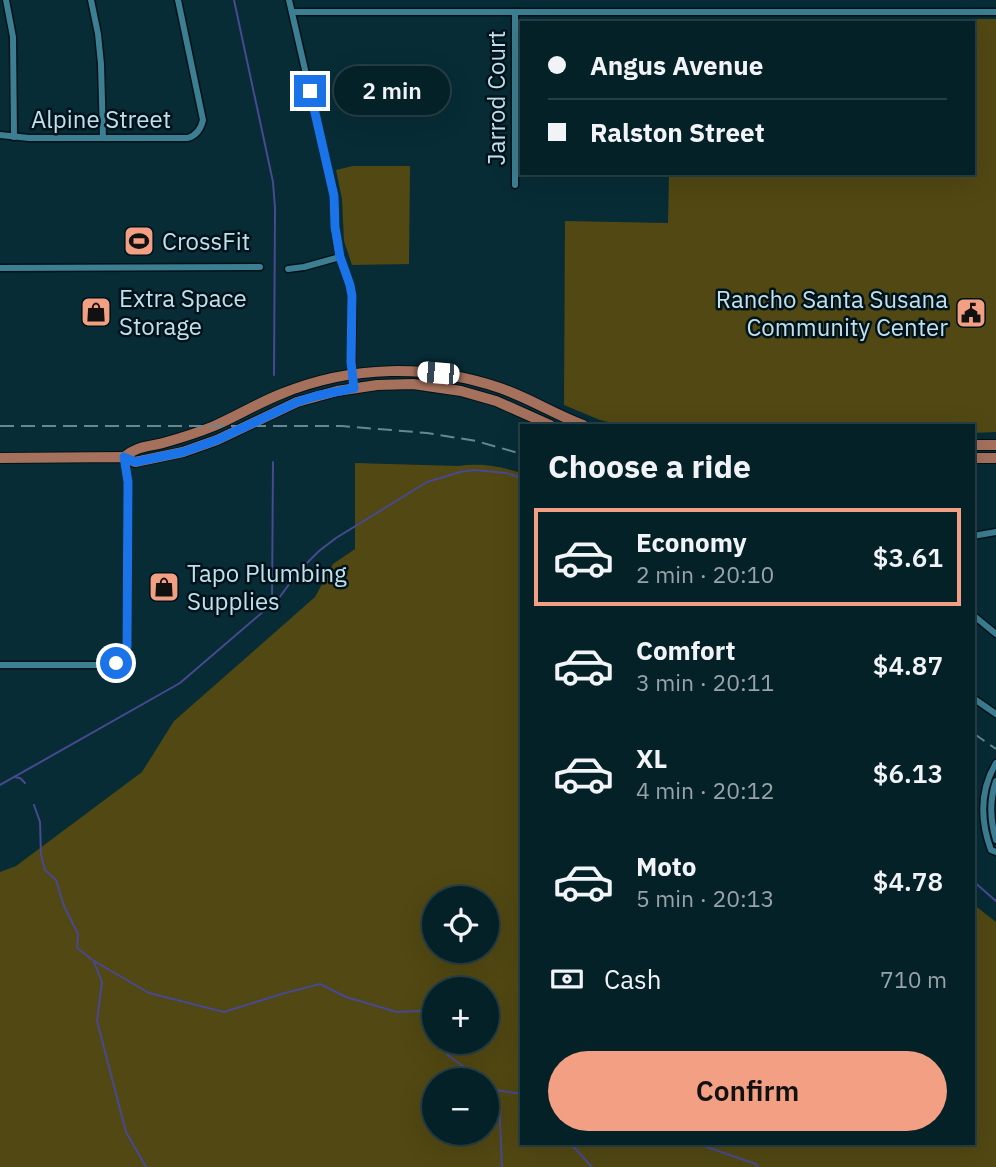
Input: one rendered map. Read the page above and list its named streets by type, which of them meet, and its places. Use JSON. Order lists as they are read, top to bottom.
{
  "streets": {
    "street": ["Jarrod Court", "Alpine Street"]
  },
  "places": {
    "sports": ["CrossFit"],
    "shop": ["Extra Space Storage", "Tapo Plumbing Supplies"],
    "public building": ["Rancho Santa Susana Community Center"]
  },
  "page": {
    "banner": ["Angus Avenue", "Ralston Street"],
    "bubble": "2 min",
    "heading": "Choose a ride",
    "list": [
      {
        "name": "Economy",
        "note": "2 min · 20:10",
        "value": "$3.61"
      },
      {
        "name": "Comfort",
        "note": "3 min · 20:11",
        "value": "$4.87"
      },
      {
        "name": "XL",
        "note": "4 min · 20:12",
        "value": "$6.13"
      },
      {
        "name": "Moto",
        "note": "5 min · 20:13",
        "value": "$4.78"
      }
    ],
    "map_buttons": ["+", "−"],
    "pay": ["Cash", "710 m"],
    "buttons": "Confirm"
  }
}
